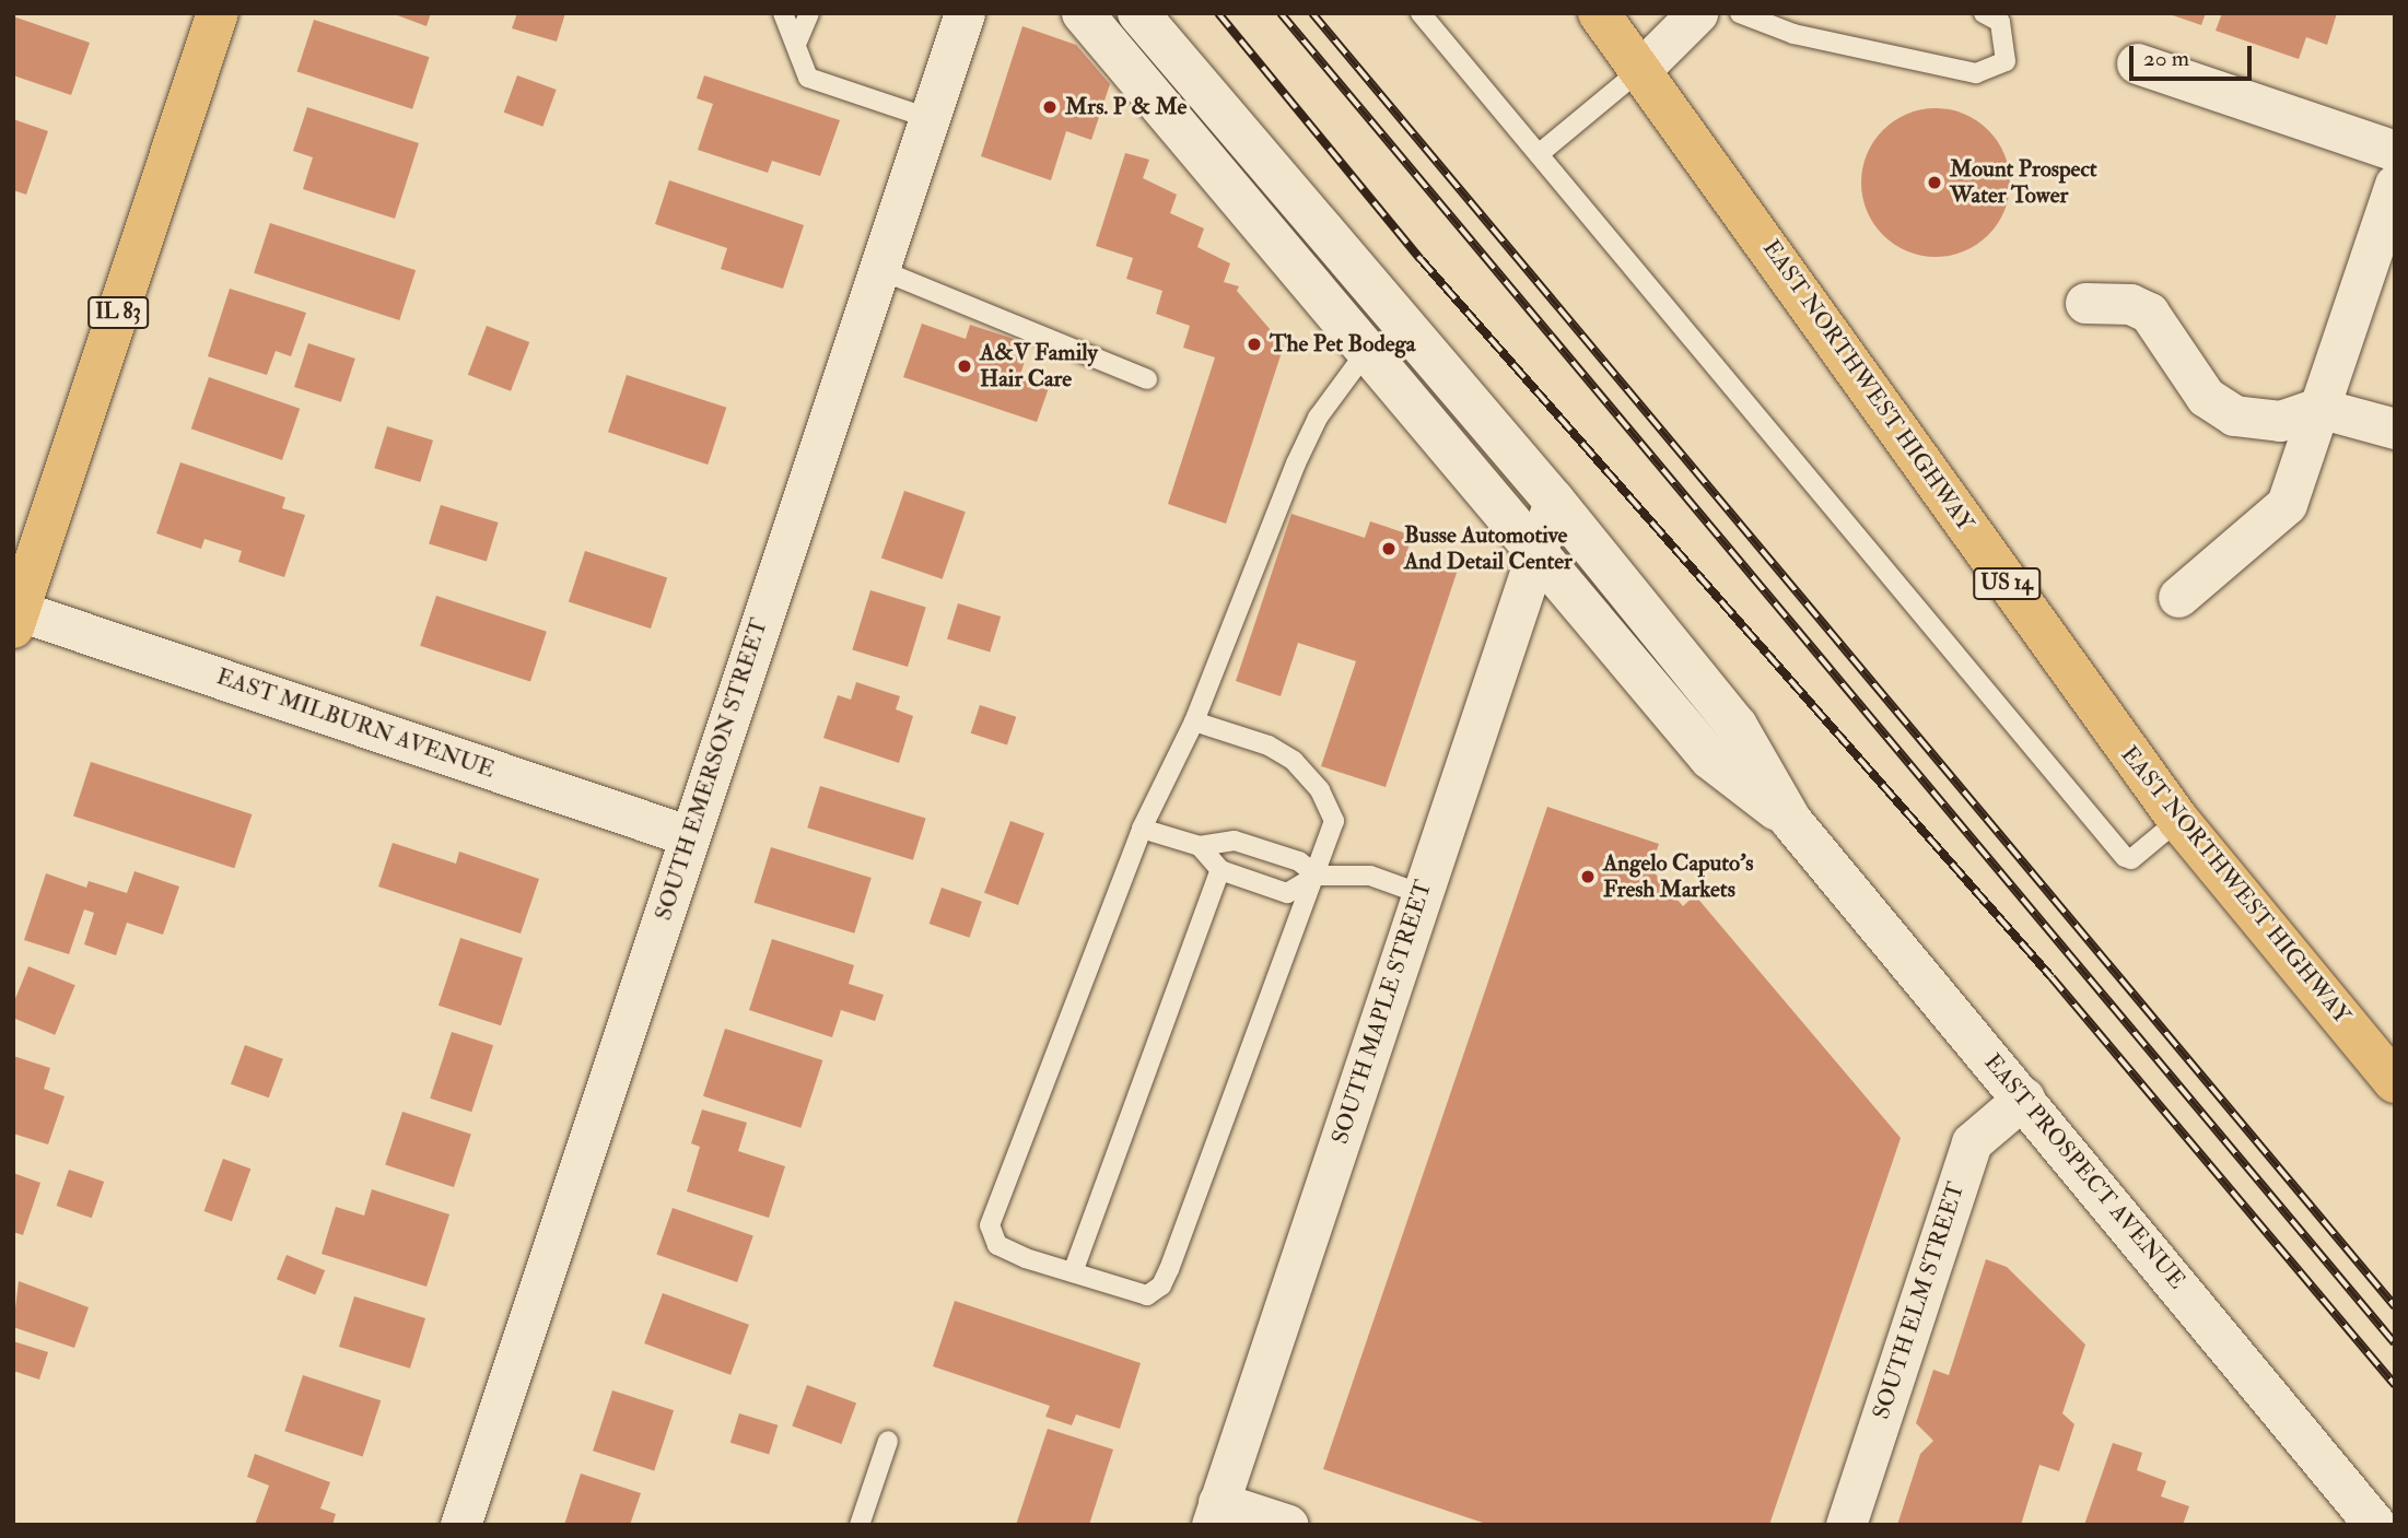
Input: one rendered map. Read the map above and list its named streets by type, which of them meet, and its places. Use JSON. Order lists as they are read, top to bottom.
{
  "streets": {
    "main road": ["IL 83", "EAST NORTHWEST HIGHWAY", "US 14"],
    "street": [
      "EAST MILBURN AVENUE",
      "SOUTH EMERSON STREET",
      "SOUTH MAPLE STREET",
      "EAST PROSPECT AVENUE",
      "SOUTH ELM STREET"
    ]
  },
  "crossings": [
    ["IL 83", "EAST MILBURN AVENUE"],
    ["EAST MILBURN AVENUE", "SOUTH EMERSON STREET"],
    ["SOUTH MAPLE STREET", "EAST PROSPECT AVENUE"],
    ["EAST PROSPECT AVENUE", "SOUTH ELM STREET"]
  ],
  "places": [
    "Mrs. P & Me",
    "Mount Prospect Water Tower",
    "The Pet Bodega",
    "A&V Family Hair Care",
    "Busse Automotive And Detail Center",
    "Angelo Caputo's Fresh Markets"
  ],
  "scale_bar": "20 m"
}
